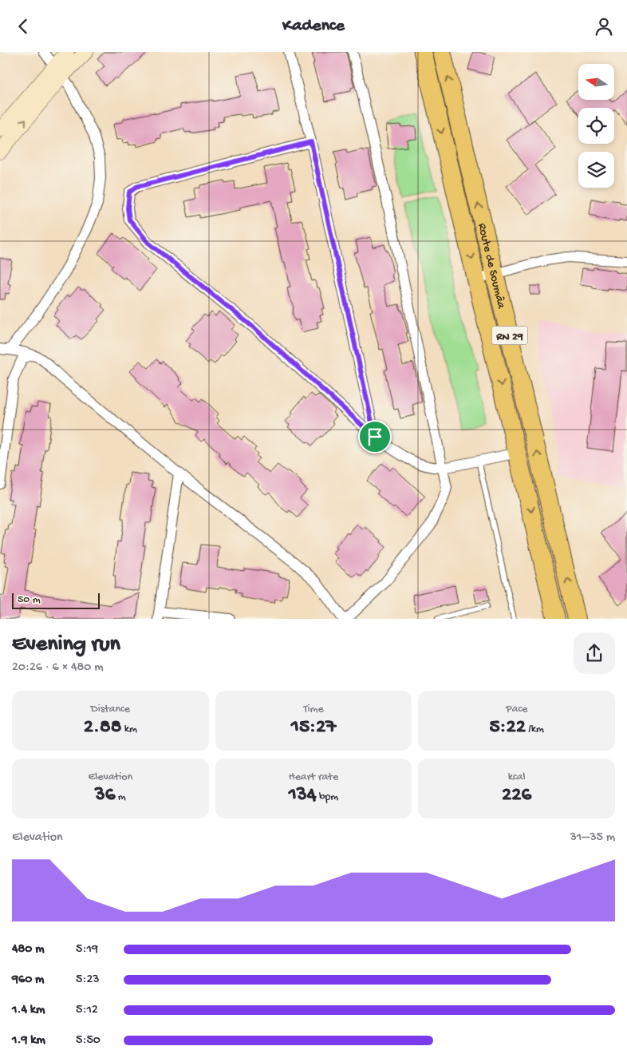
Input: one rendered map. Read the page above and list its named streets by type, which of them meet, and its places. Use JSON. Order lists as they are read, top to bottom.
{
  "streets": {
    "highway": ["Route de Soumâa", "RN 29"]
  },
  "scale_bar": "50 m",
  "north": "left",
  "page": {
    "header": "Kadence",
    "scale": "50 m",
    "heading": ["Evening run", "20:26 · 6 × 480 m"],
    "stats": [
      ["Distance", "2.88 km"],
      ["Time", "15:27"],
      ["Pace", "5:22 /km"],
      ["Elevation", "36 m"],
      ["Heart rate", "134 bpm"],
      ["kcal", "226"]
    ],
    "chart": ["Elevation", "31–35 m"],
    "list": [
      {
        "name": "480 m",
        "note": "5:19"
      },
      {
        "name": "960 m",
        "note": "5:23"
      },
      {
        "name": "1.4 km",
        "note": "5:12"
      },
      {
        "name": "1.9 km",
        "note": "5:50"
      }
    ]
  }
}
